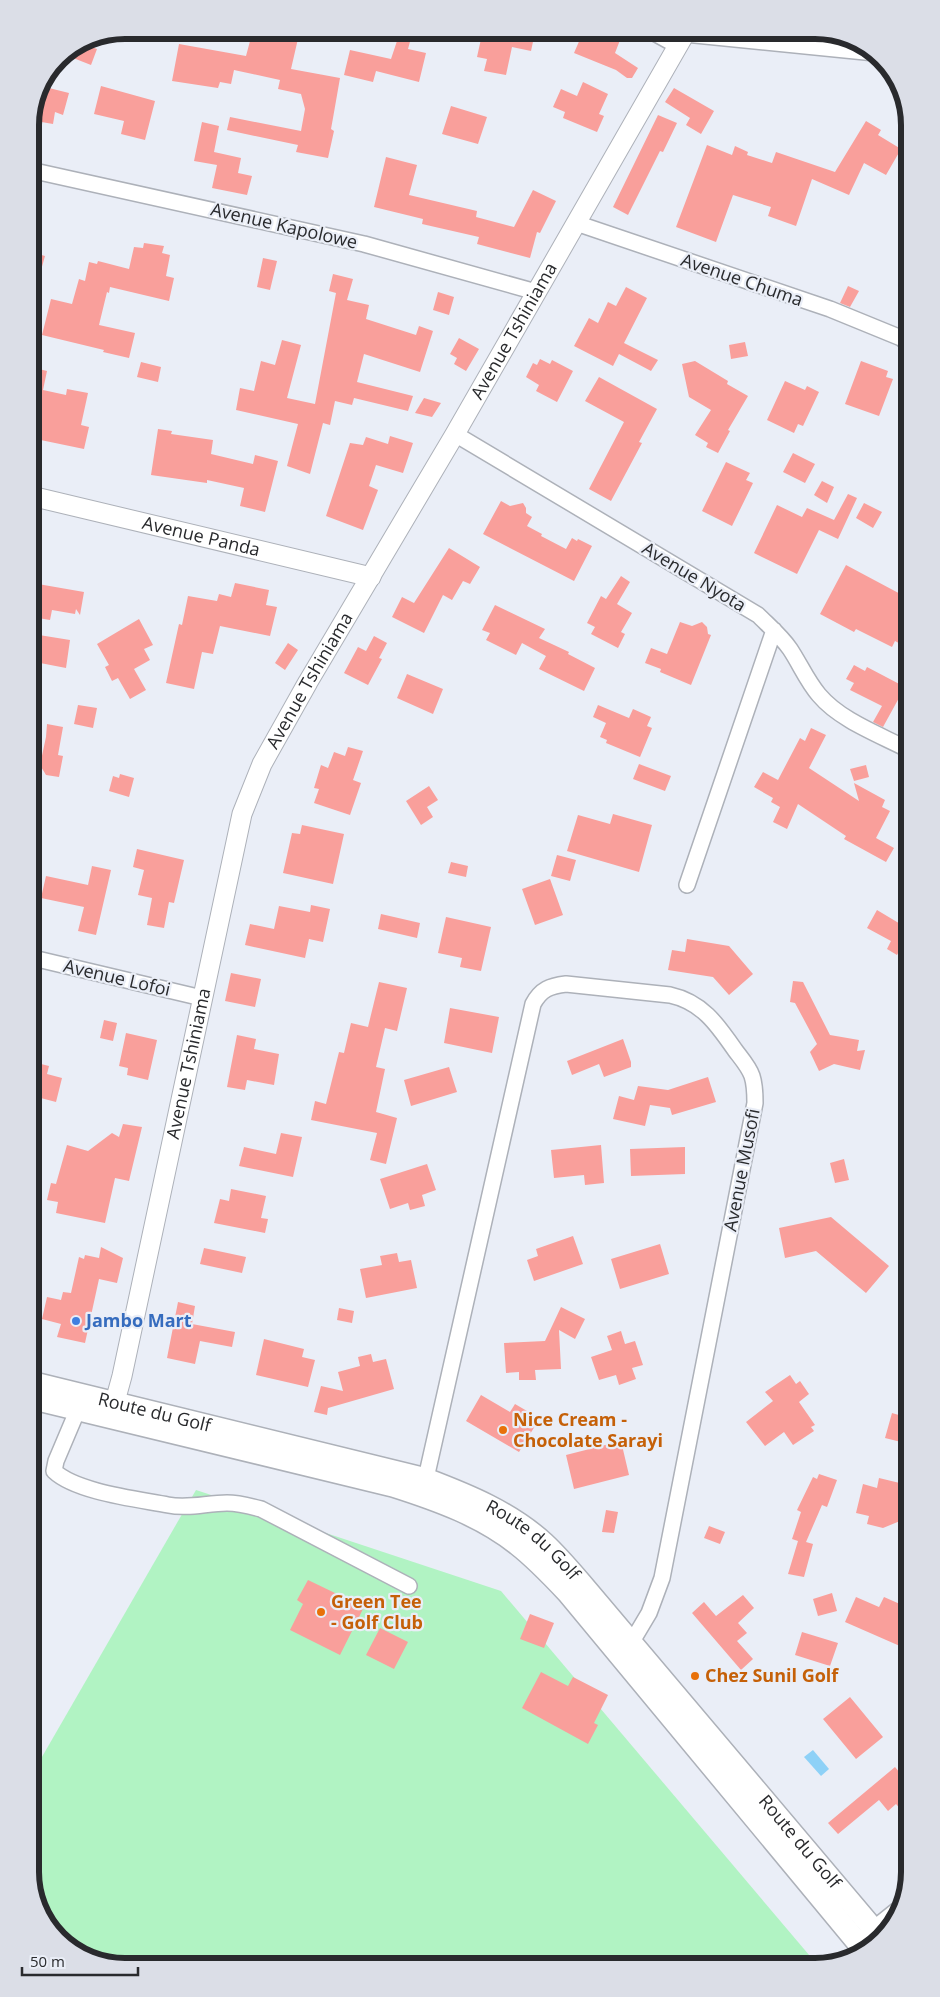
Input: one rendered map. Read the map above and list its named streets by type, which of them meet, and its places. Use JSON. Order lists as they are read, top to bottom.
{
  "streets": {
    "main road": ["Route du Golf"],
    "street": [
      "Avenue Kapolowe",
      "Avenue Chuma",
      "Avenue Tshiniama",
      "Avenue Panda",
      "Avenue Nyota",
      "Avenue Lofoi",
      "Avenue Musofi"
    ]
  },
  "crossings": [
    ["Avenue Kapolowe", "Avenue Tshiniama"],
    ["Avenue Chuma", "Avenue Tshiniama"],
    ["Avenue Tshiniama", "Avenue Panda"],
    ["Avenue Tshiniama", "Avenue Nyota"],
    ["Avenue Tshiniama", "Avenue Lofoi"],
    ["Avenue Tshiniama", "Route du Golf"],
    ["Avenue Musofi", "Route du Golf"]
  ],
  "places": [
    "Jambo Mart",
    "Nice Cream - Chocolate Sarayi",
    "Green Tee - Golf Club",
    "Chez Sunil Golf"
  ],
  "scale_bar": "50 m"
}
